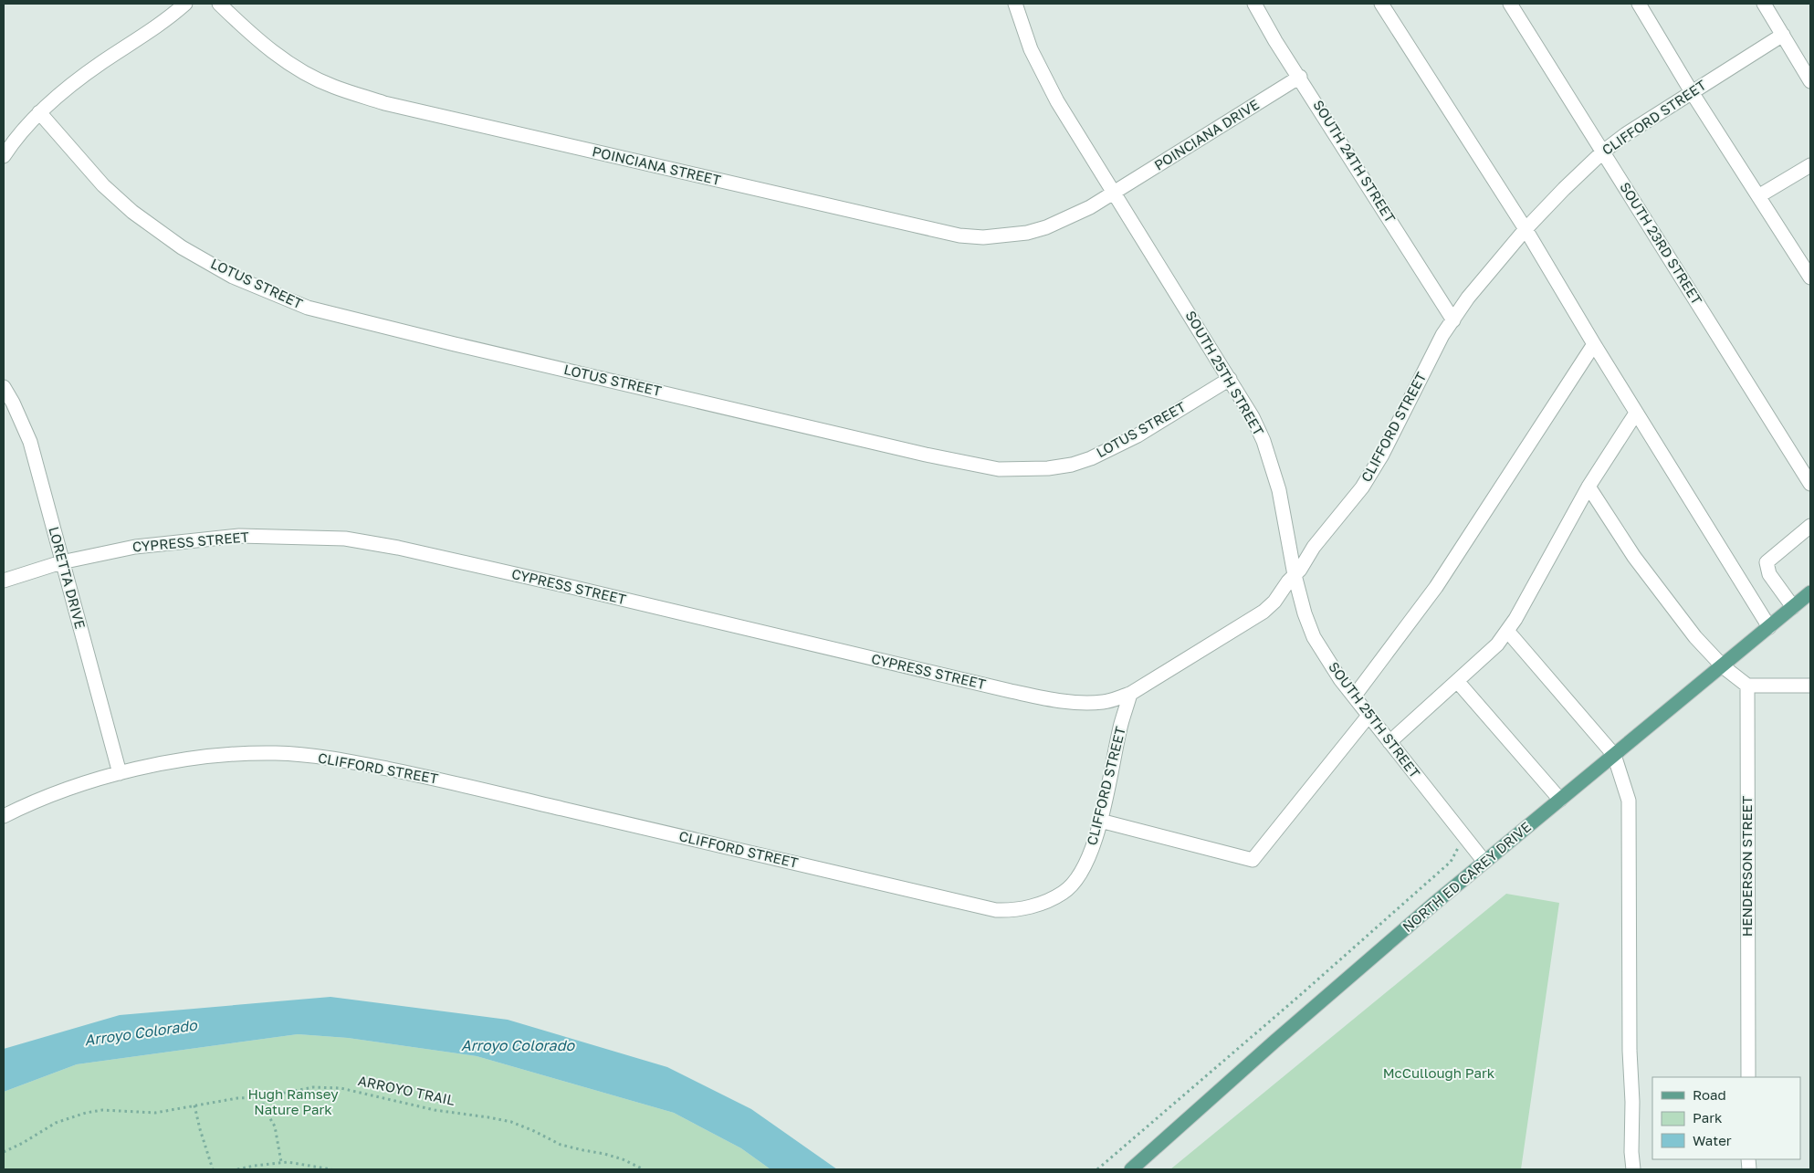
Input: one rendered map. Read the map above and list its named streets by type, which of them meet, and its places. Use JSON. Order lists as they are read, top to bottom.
{
  "streets": {
    "main road": ["NORTH ED CAREY DRIVE"],
    "street": [
      "CLIFFORD STREET",
      "POINCIANA DRIVE",
      "SOUTH 24TH STREET",
      "POINCIANA STREET",
      "SOUTH 23RD STREET",
      "LOTUS STREET",
      "SOUTH 25TH STREET",
      "CYPRESS STREET",
      "LORETTA DRIVE",
      "HENDERSON STREET"
    ],
    "path": ["ARROYO TRAIL"]
  },
  "crossings": [
    ["CLIFFORD STREET", "SOUTH 24TH STREET"],
    ["CLIFFORD STREET", "SOUTH 23RD STREET"],
    ["CLIFFORD STREET", "SOUTH 25TH STREET"],
    ["CLIFFORD STREET", "CYPRESS STREET"],
    ["CLIFFORD STREET", "LORETTA DRIVE"],
    ["POINCIANA DRIVE", "SOUTH 24TH STREET"],
    ["POINCIANA DRIVE", "POINCIANA STREET"],
    ["POINCIANA DRIVE", "SOUTH 25TH STREET"],
    ["POINCIANA STREET", "SOUTH 25TH STREET"],
    ["LOTUS STREET", "SOUTH 25TH STREET"],
    ["SOUTH 25TH STREET", "NORTH ED CAREY DRIVE"],
    ["CYPRESS STREET", "LORETTA DRIVE"]
  ],
  "water": ["Arroyo Colorado"],
  "parks": ["McCullough Park", "Hugh Ramsey Nature Park"],
  "legend": ["Road", "Park", "Water"]
}
